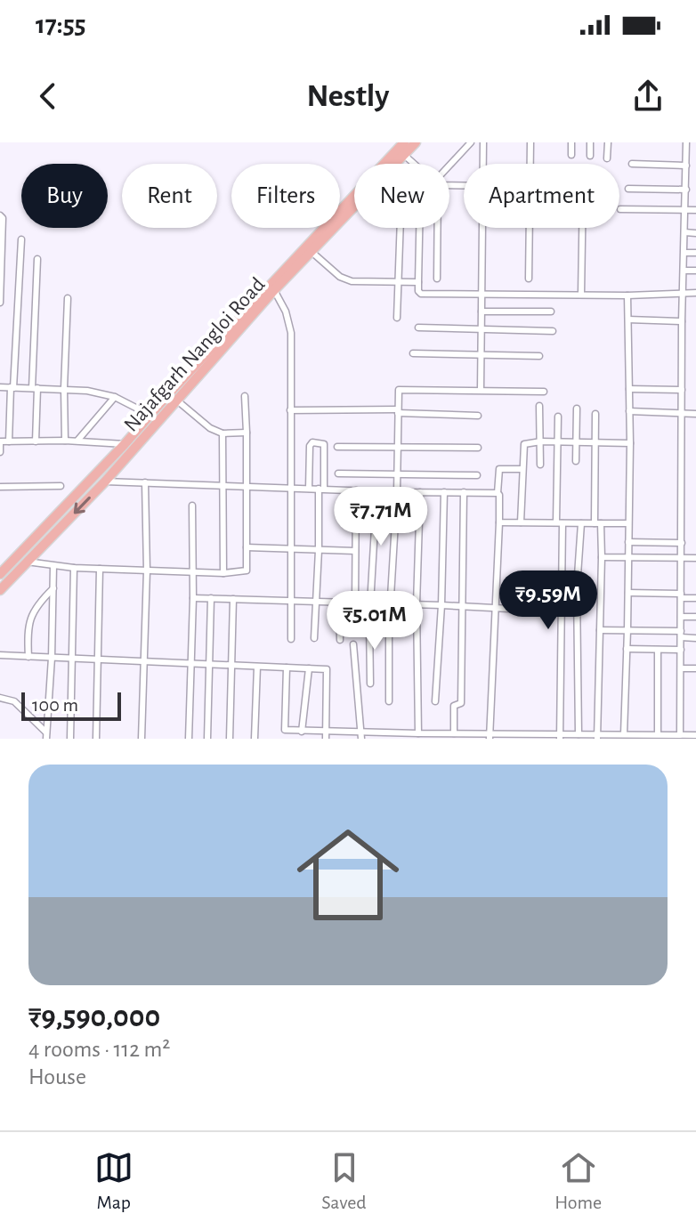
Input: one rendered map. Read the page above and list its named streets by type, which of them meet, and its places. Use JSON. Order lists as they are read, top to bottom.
{
  "streets": {
    "main road": ["Najafgarh Nangloi Road"]
  },
  "scale_bar": "100 m",
  "page": {
    "status": "17:55",
    "header": "Nestly",
    "chip": [
      "Buy",
      "Rent",
      "Filters",
      "New",
      "Apartment"
    ],
    "price": ["₹7.71M", "₹9.59M", "₹5.01M"],
    "scale": "100 m",
    "list": [
      {
        "name": "₹9,590,000",
        "note": "4 rooms · 112 m² · House"
      }
    ],
    "tabs": ["Map", "Saved", "Home"]
  }
}
